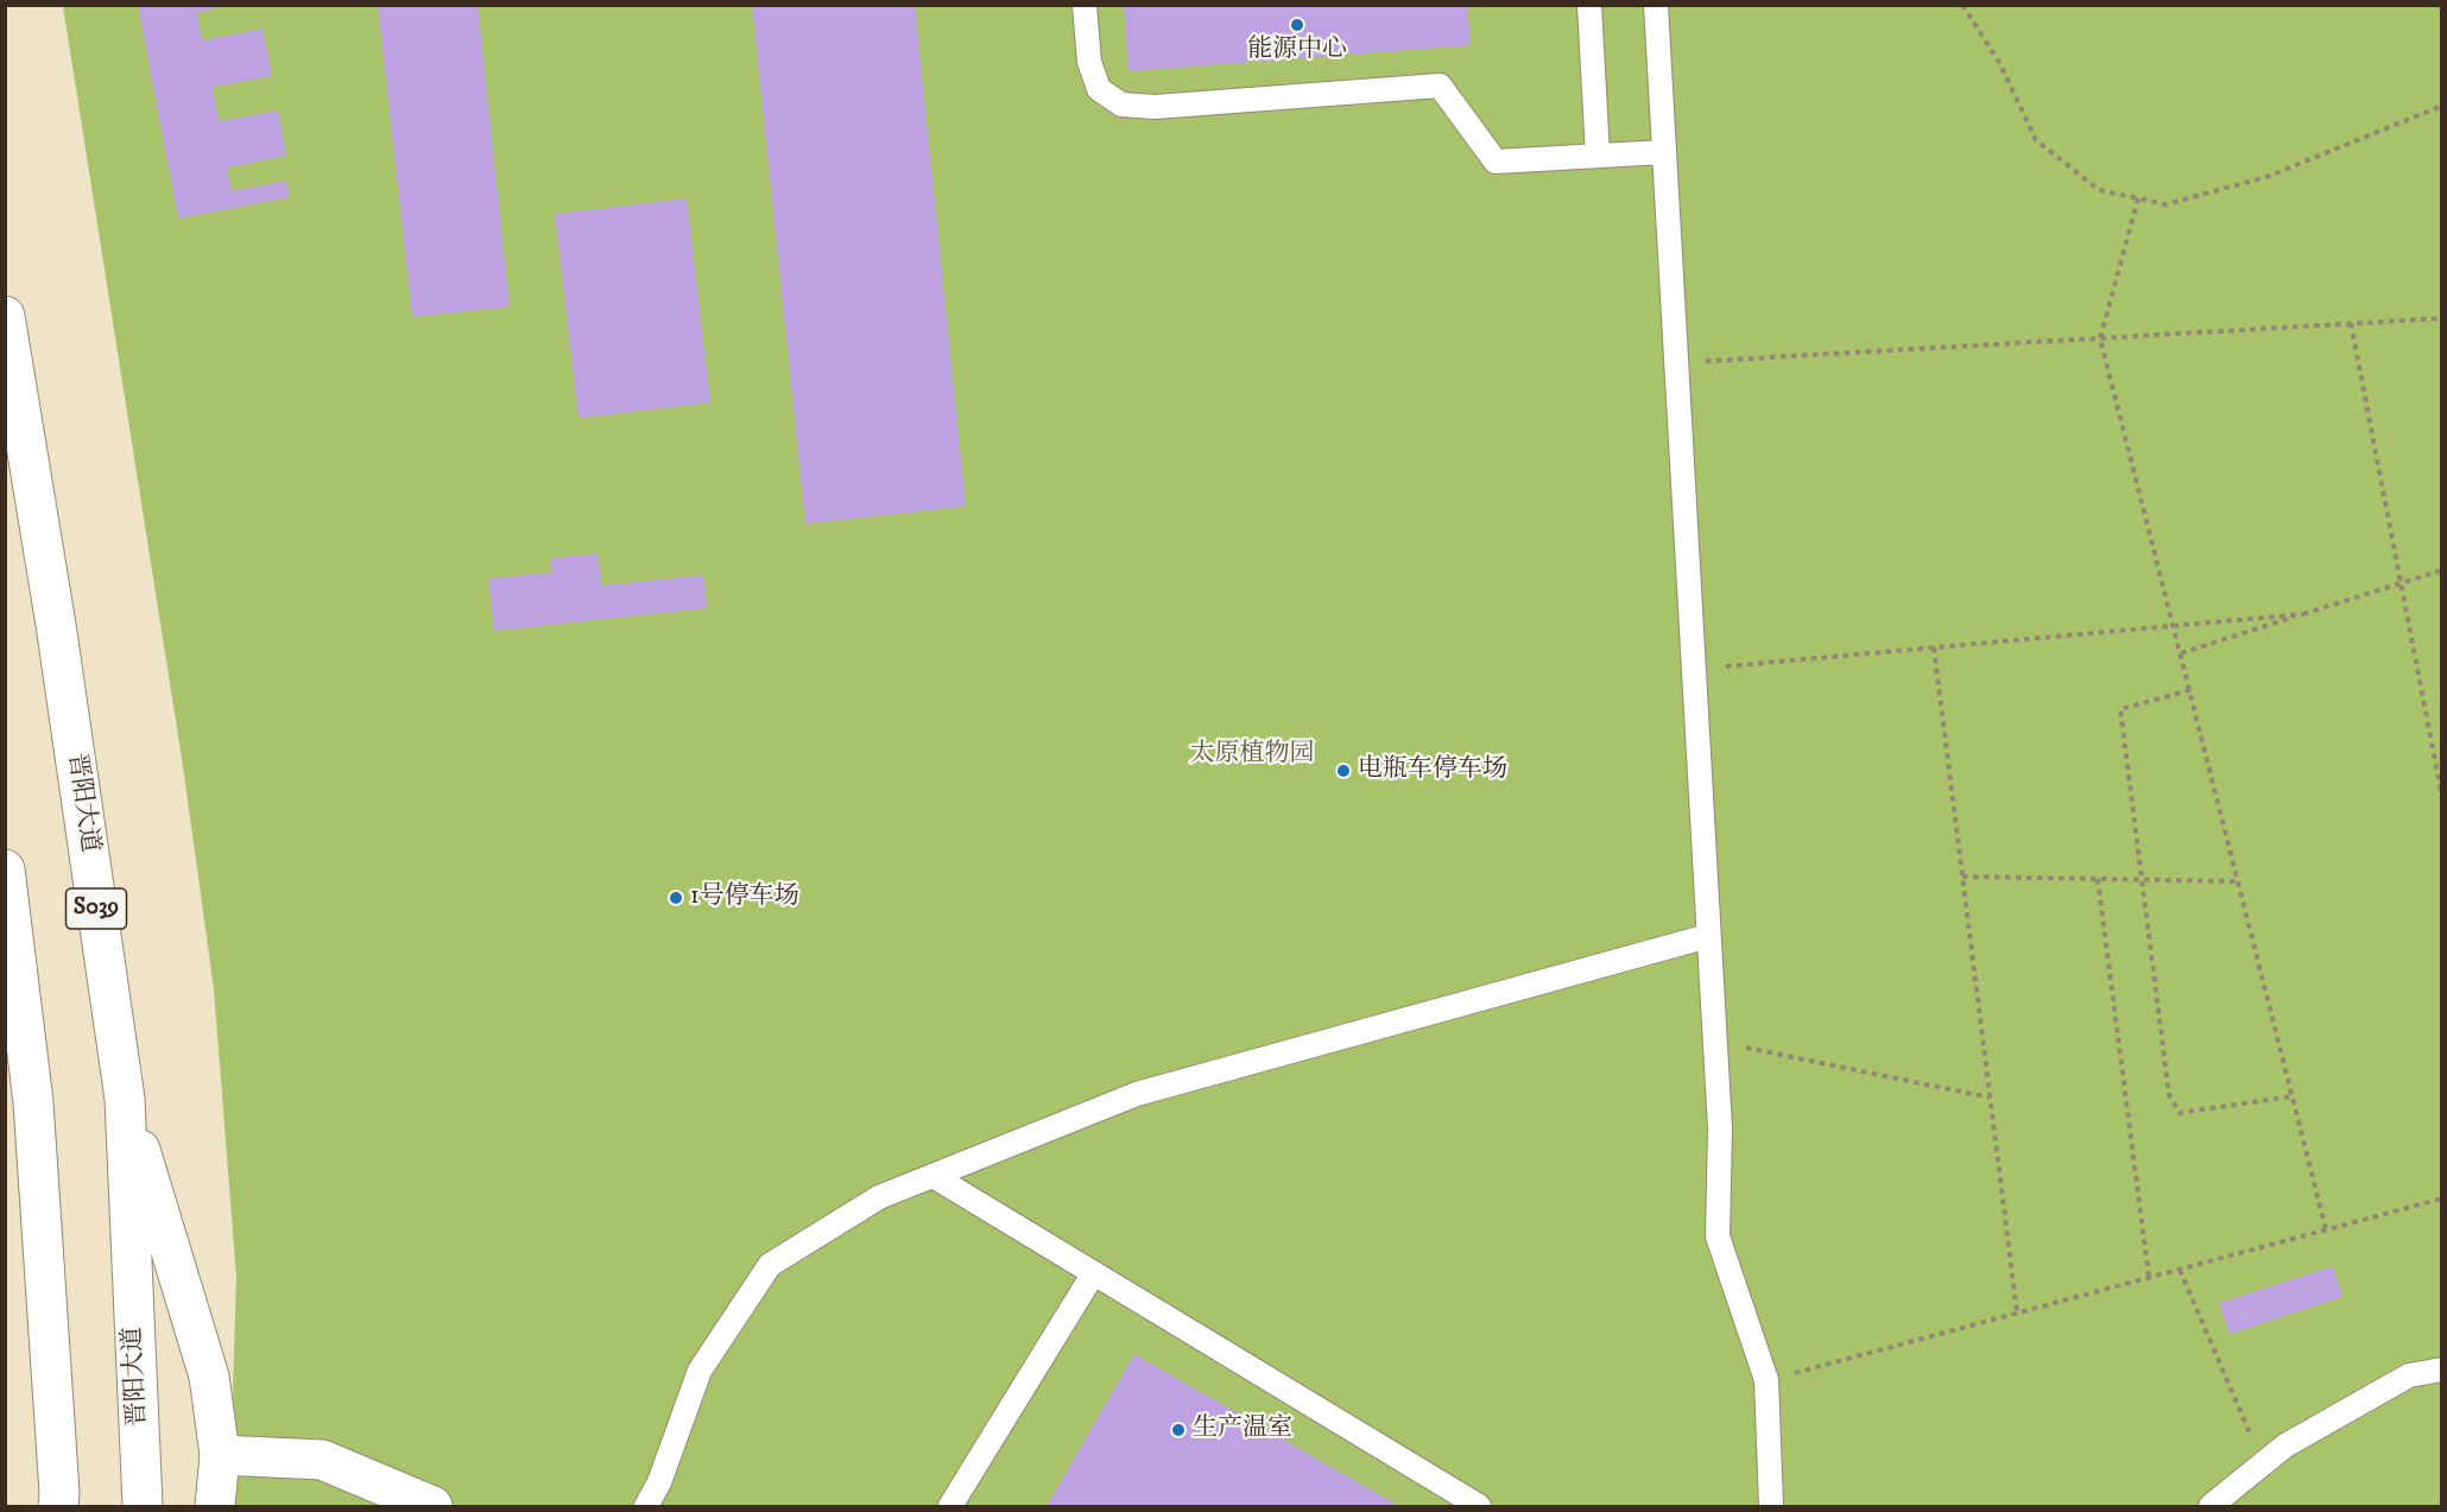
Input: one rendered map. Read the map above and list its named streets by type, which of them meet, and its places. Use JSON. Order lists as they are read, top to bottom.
{
  "streets": {
    "main road": ["晋阳大道", "S039"]
  },
  "parks": ["太原植物园"],
  "places": [
    "能源中心",
    "电瓶车停车场",
    "1号停车场",
    "生产温室"
  ]
}
